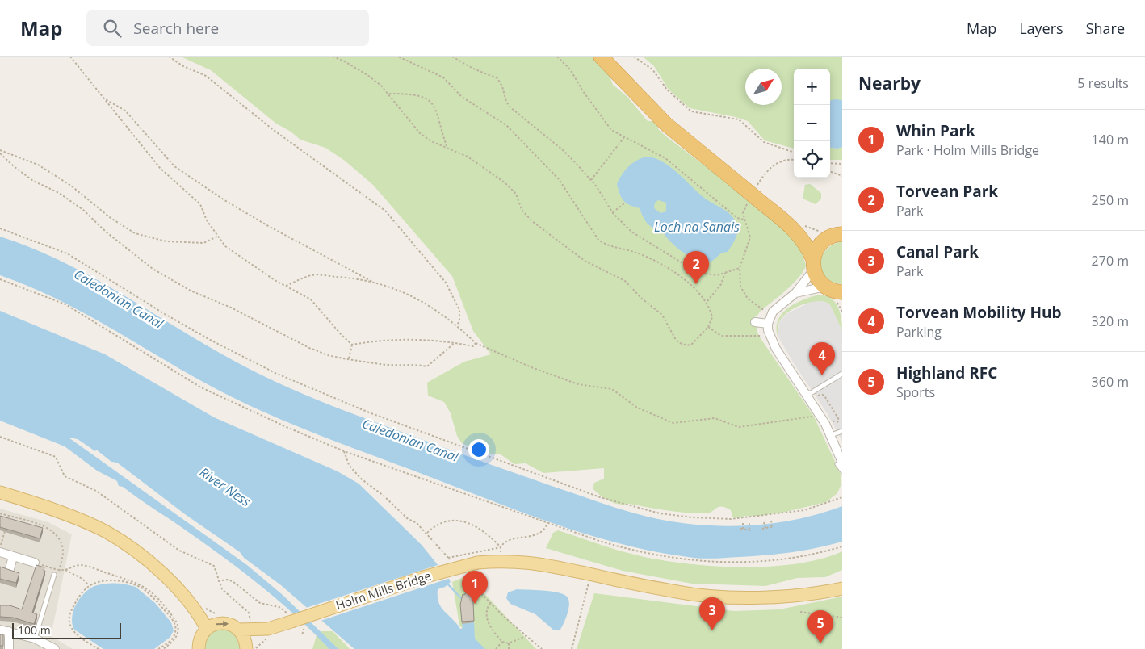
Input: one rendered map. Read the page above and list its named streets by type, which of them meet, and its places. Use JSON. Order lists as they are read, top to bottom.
{
  "streets": {
    "main road": ["Holm Mills Bridge"]
  },
  "water": ["Loch na Sanais", "Caledonian Canal", "River Ness"],
  "scale_bar": "100 m",
  "north": "top right",
  "page": {
    "header": "Map",
    "search": "Search here",
    "nav": ["Map", "Layers", "Share"],
    "heading": ["Nearby", "5 results"],
    "map_buttons": ["+", "−"],
    "list": [
      {
        "mark": "1",
        "name": "Whin Park",
        "note": "Park · Holm Mills Bridge",
        "value": "140 m"
      },
      {
        "mark": "2",
        "name": "Torvean Park",
        "note": "Park",
        "value": "250 m"
      },
      {
        "mark": "3",
        "name": "Canal Park",
        "note": "Park",
        "value": "270 m"
      },
      {
        "mark": "4",
        "name": "Torvean Mobility Hub",
        "note": "Parking",
        "value": "320 m"
      },
      {
        "mark": "5",
        "name": "Highland RFC",
        "note": "Sports",
        "value": "360 m"
      }
    ],
    "pins": [
      "2",
      "4",
      "1",
      "3",
      "5"
    ],
    "scale": "100 m"
  }
}
